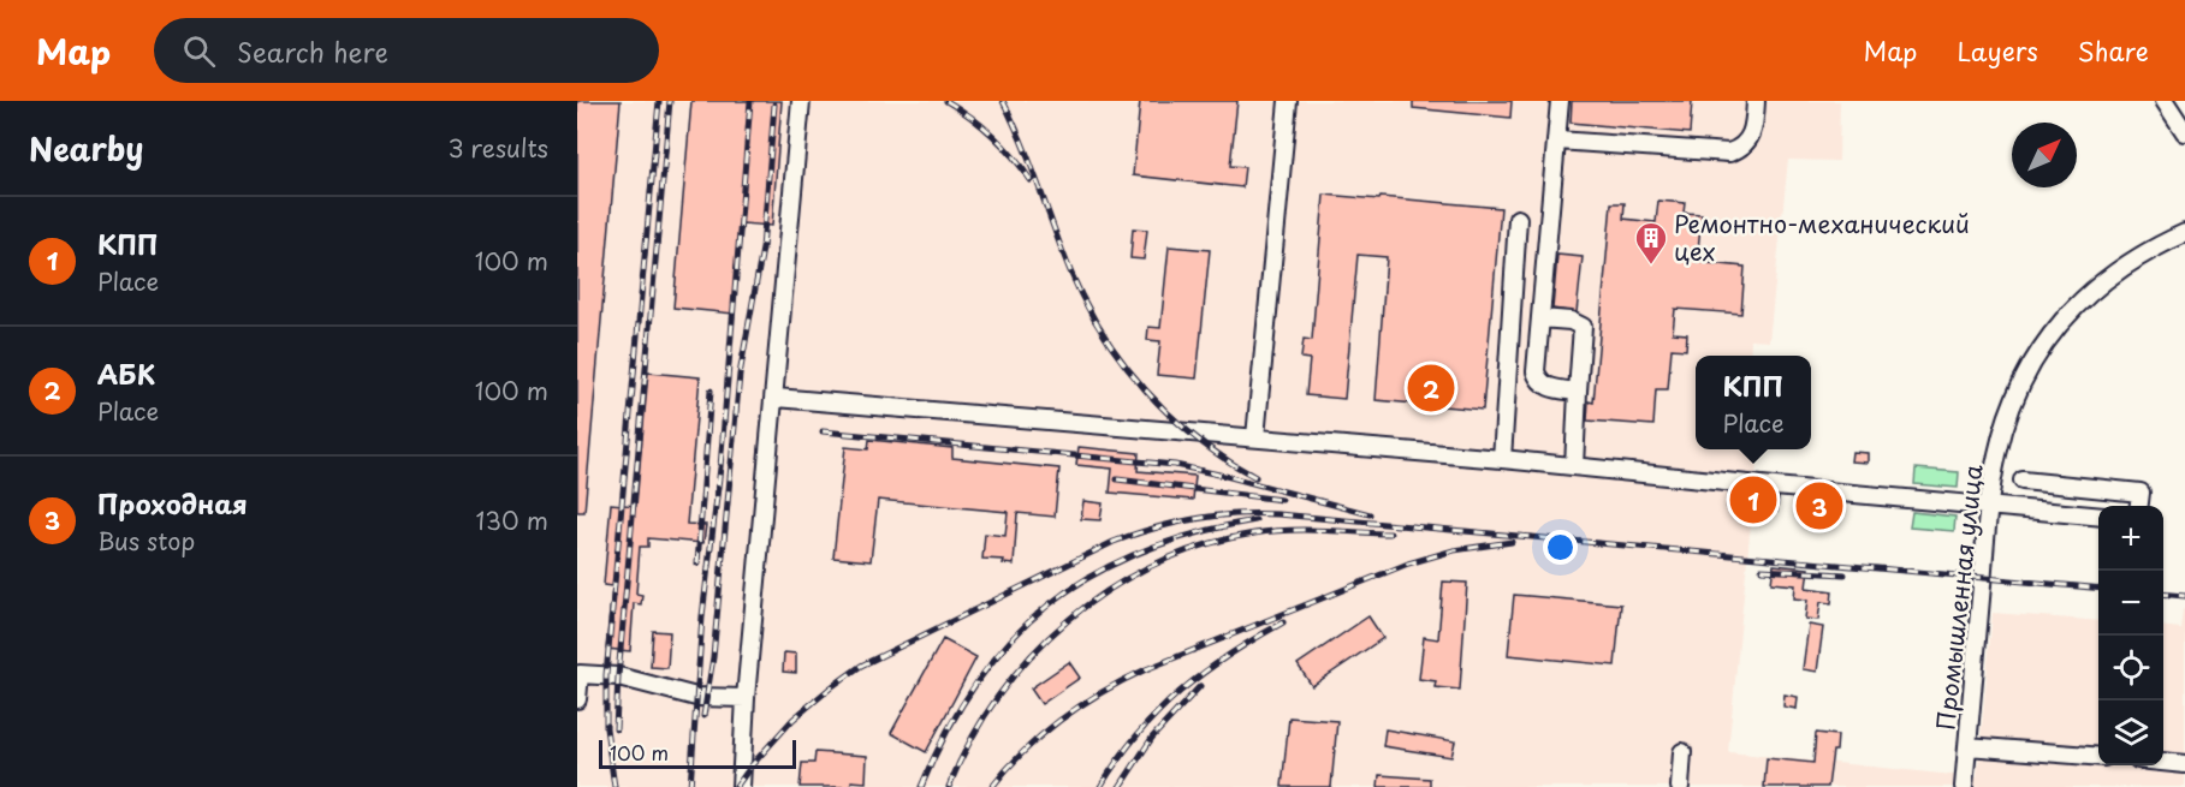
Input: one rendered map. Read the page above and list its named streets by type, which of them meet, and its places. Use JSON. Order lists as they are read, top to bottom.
{
  "streets": {
    "street": ["Промышленная улица"]
  },
  "places": {
    "building": ["Ремонтно-механический цех"]
  },
  "scale_bar": "100 m",
  "north": "top right",
  "page": {
    "header": "Map",
    "search": "Search here",
    "nav": ["Map", "Layers", "Share"],
    "heading": ["Nearby", "3 results"],
    "list": [
      {
        "mark": "1",
        "name": "КПП",
        "note": "Place",
        "value": "100 m"
      },
      {
        "mark": "2",
        "name": "АБК",
        "note": "Place",
        "value": "100 m"
      },
      {
        "mark": "3",
        "name": "Проходная",
        "note": "Bus stop",
        "value": "130 m"
      }
    ],
    "popup": ["КПП", "Place"],
    "pins": ["2", "1", "3"],
    "map_buttons": ["+", "−"],
    "scale": "100 m"
  }
}
